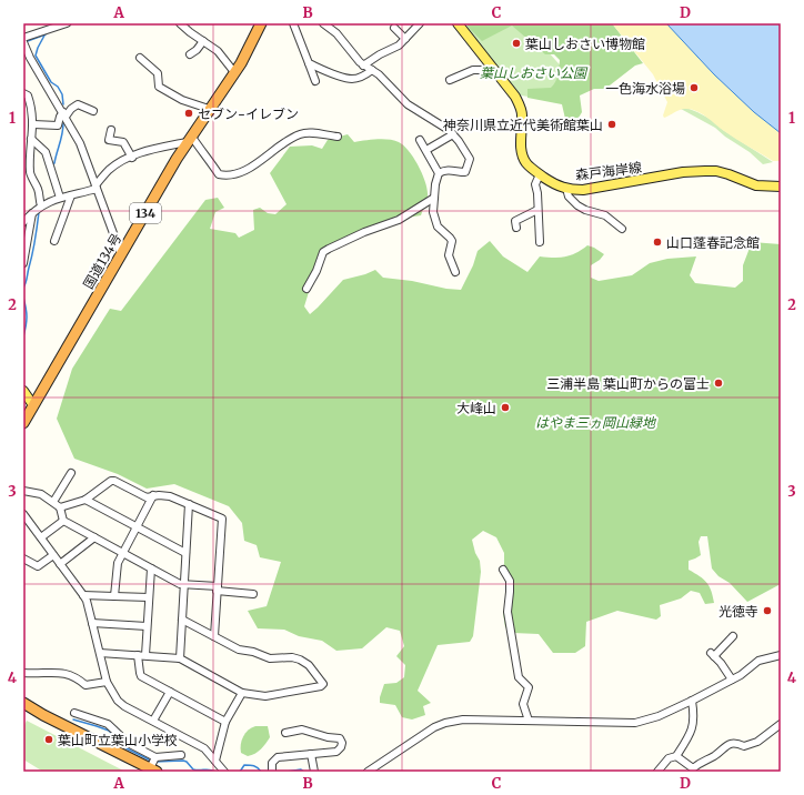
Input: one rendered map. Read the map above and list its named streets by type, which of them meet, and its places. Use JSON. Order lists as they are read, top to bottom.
{
  "streets": {
    "highway": ["134", "国道134号"],
    "main road": ["森戸海岸線"]
  },
  "parks": ["葉山しおさい公園", "はやま三ヵ岡山緑地"],
  "places": [
    "葉山しおさい博物館",
    "一色海水浴場",
    "セブン-イレブン",
    "神奈川県立近代美術館葉山",
    "山口蓬春記念館",
    "三浦半島 葉山町からの富士",
    "大峰山",
    "光徳寺",
    "葉山町立葉山小学校"
  ],
  "grid": {
    "columns": [
      "A",
      "B",
      "C",
      "D"
    ],
    "rows": [
      "1",
      "2",
      "3",
      "4"
    ]
  }
}
